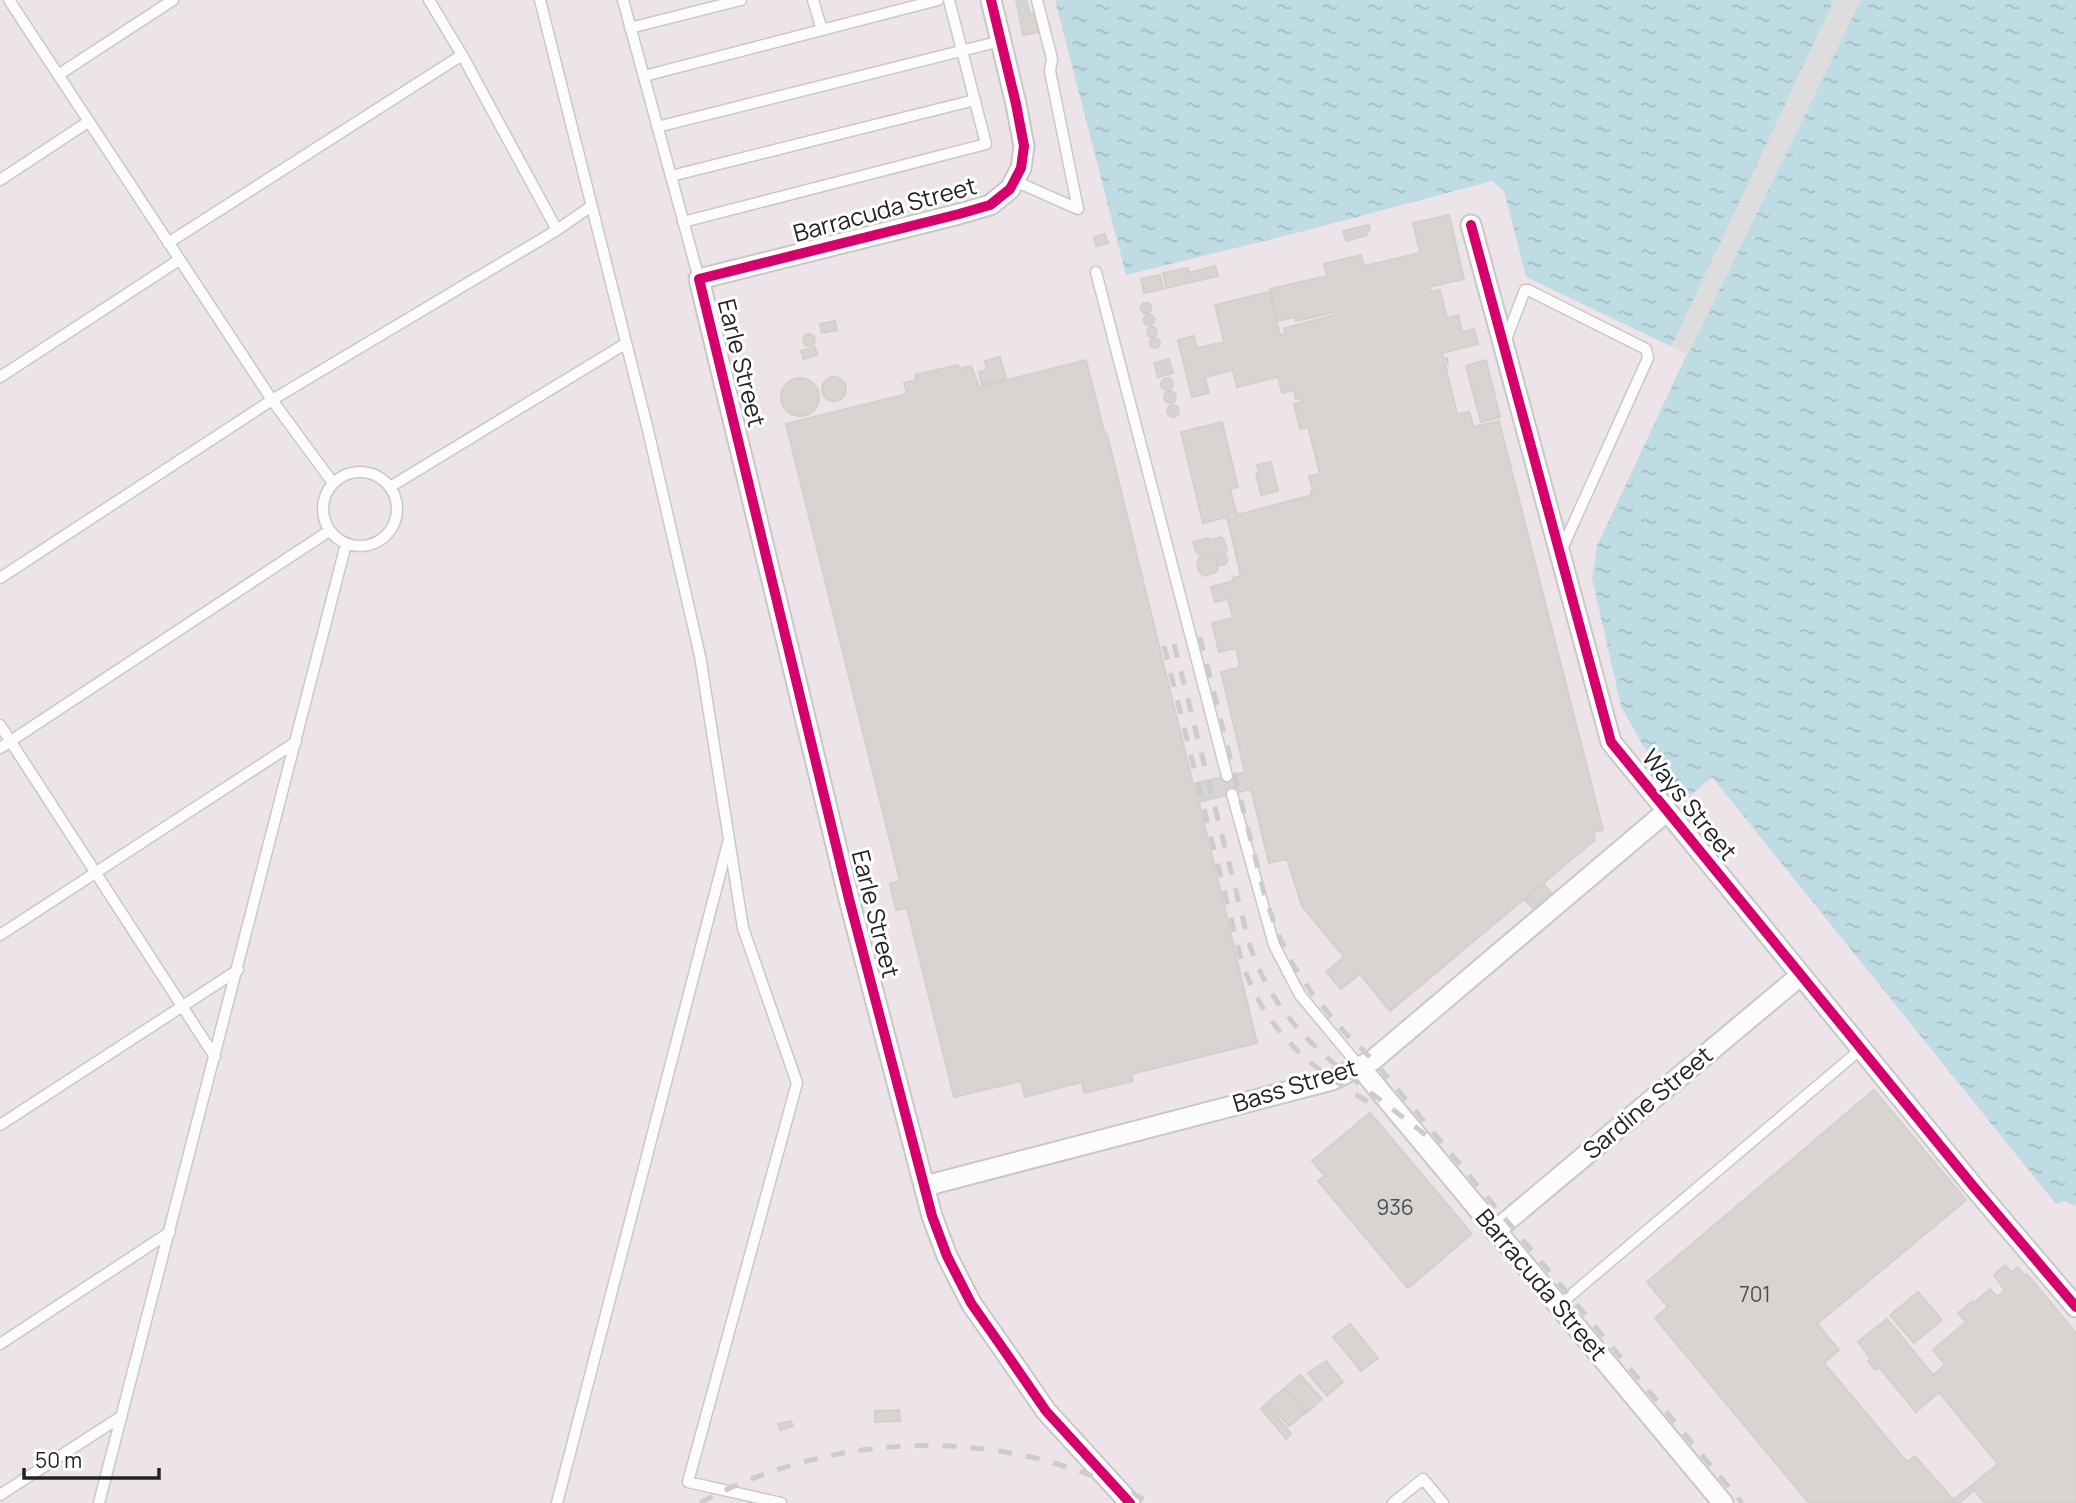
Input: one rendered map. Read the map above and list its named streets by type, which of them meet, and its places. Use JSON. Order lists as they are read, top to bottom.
{
  "streets": {
    "street": [
      "Barracuda Street",
      "Earle Street",
      "Ways Street",
      "Bass Street",
      "Sardine Street"
    ]
  },
  "crossings": [
    ["Barracuda Street", "Earle Street"],
    ["Barracuda Street", "Bass Street"],
    ["Barracuda Street", "Sardine Street"],
    ["Earle Street", "Bass Street"],
    ["Ways Street", "Bass Street"],
    ["Ways Street", "Sardine Street"]
  ],
  "house_numbers": ["936", "701"],
  "scale_bar": "50 m"
}
